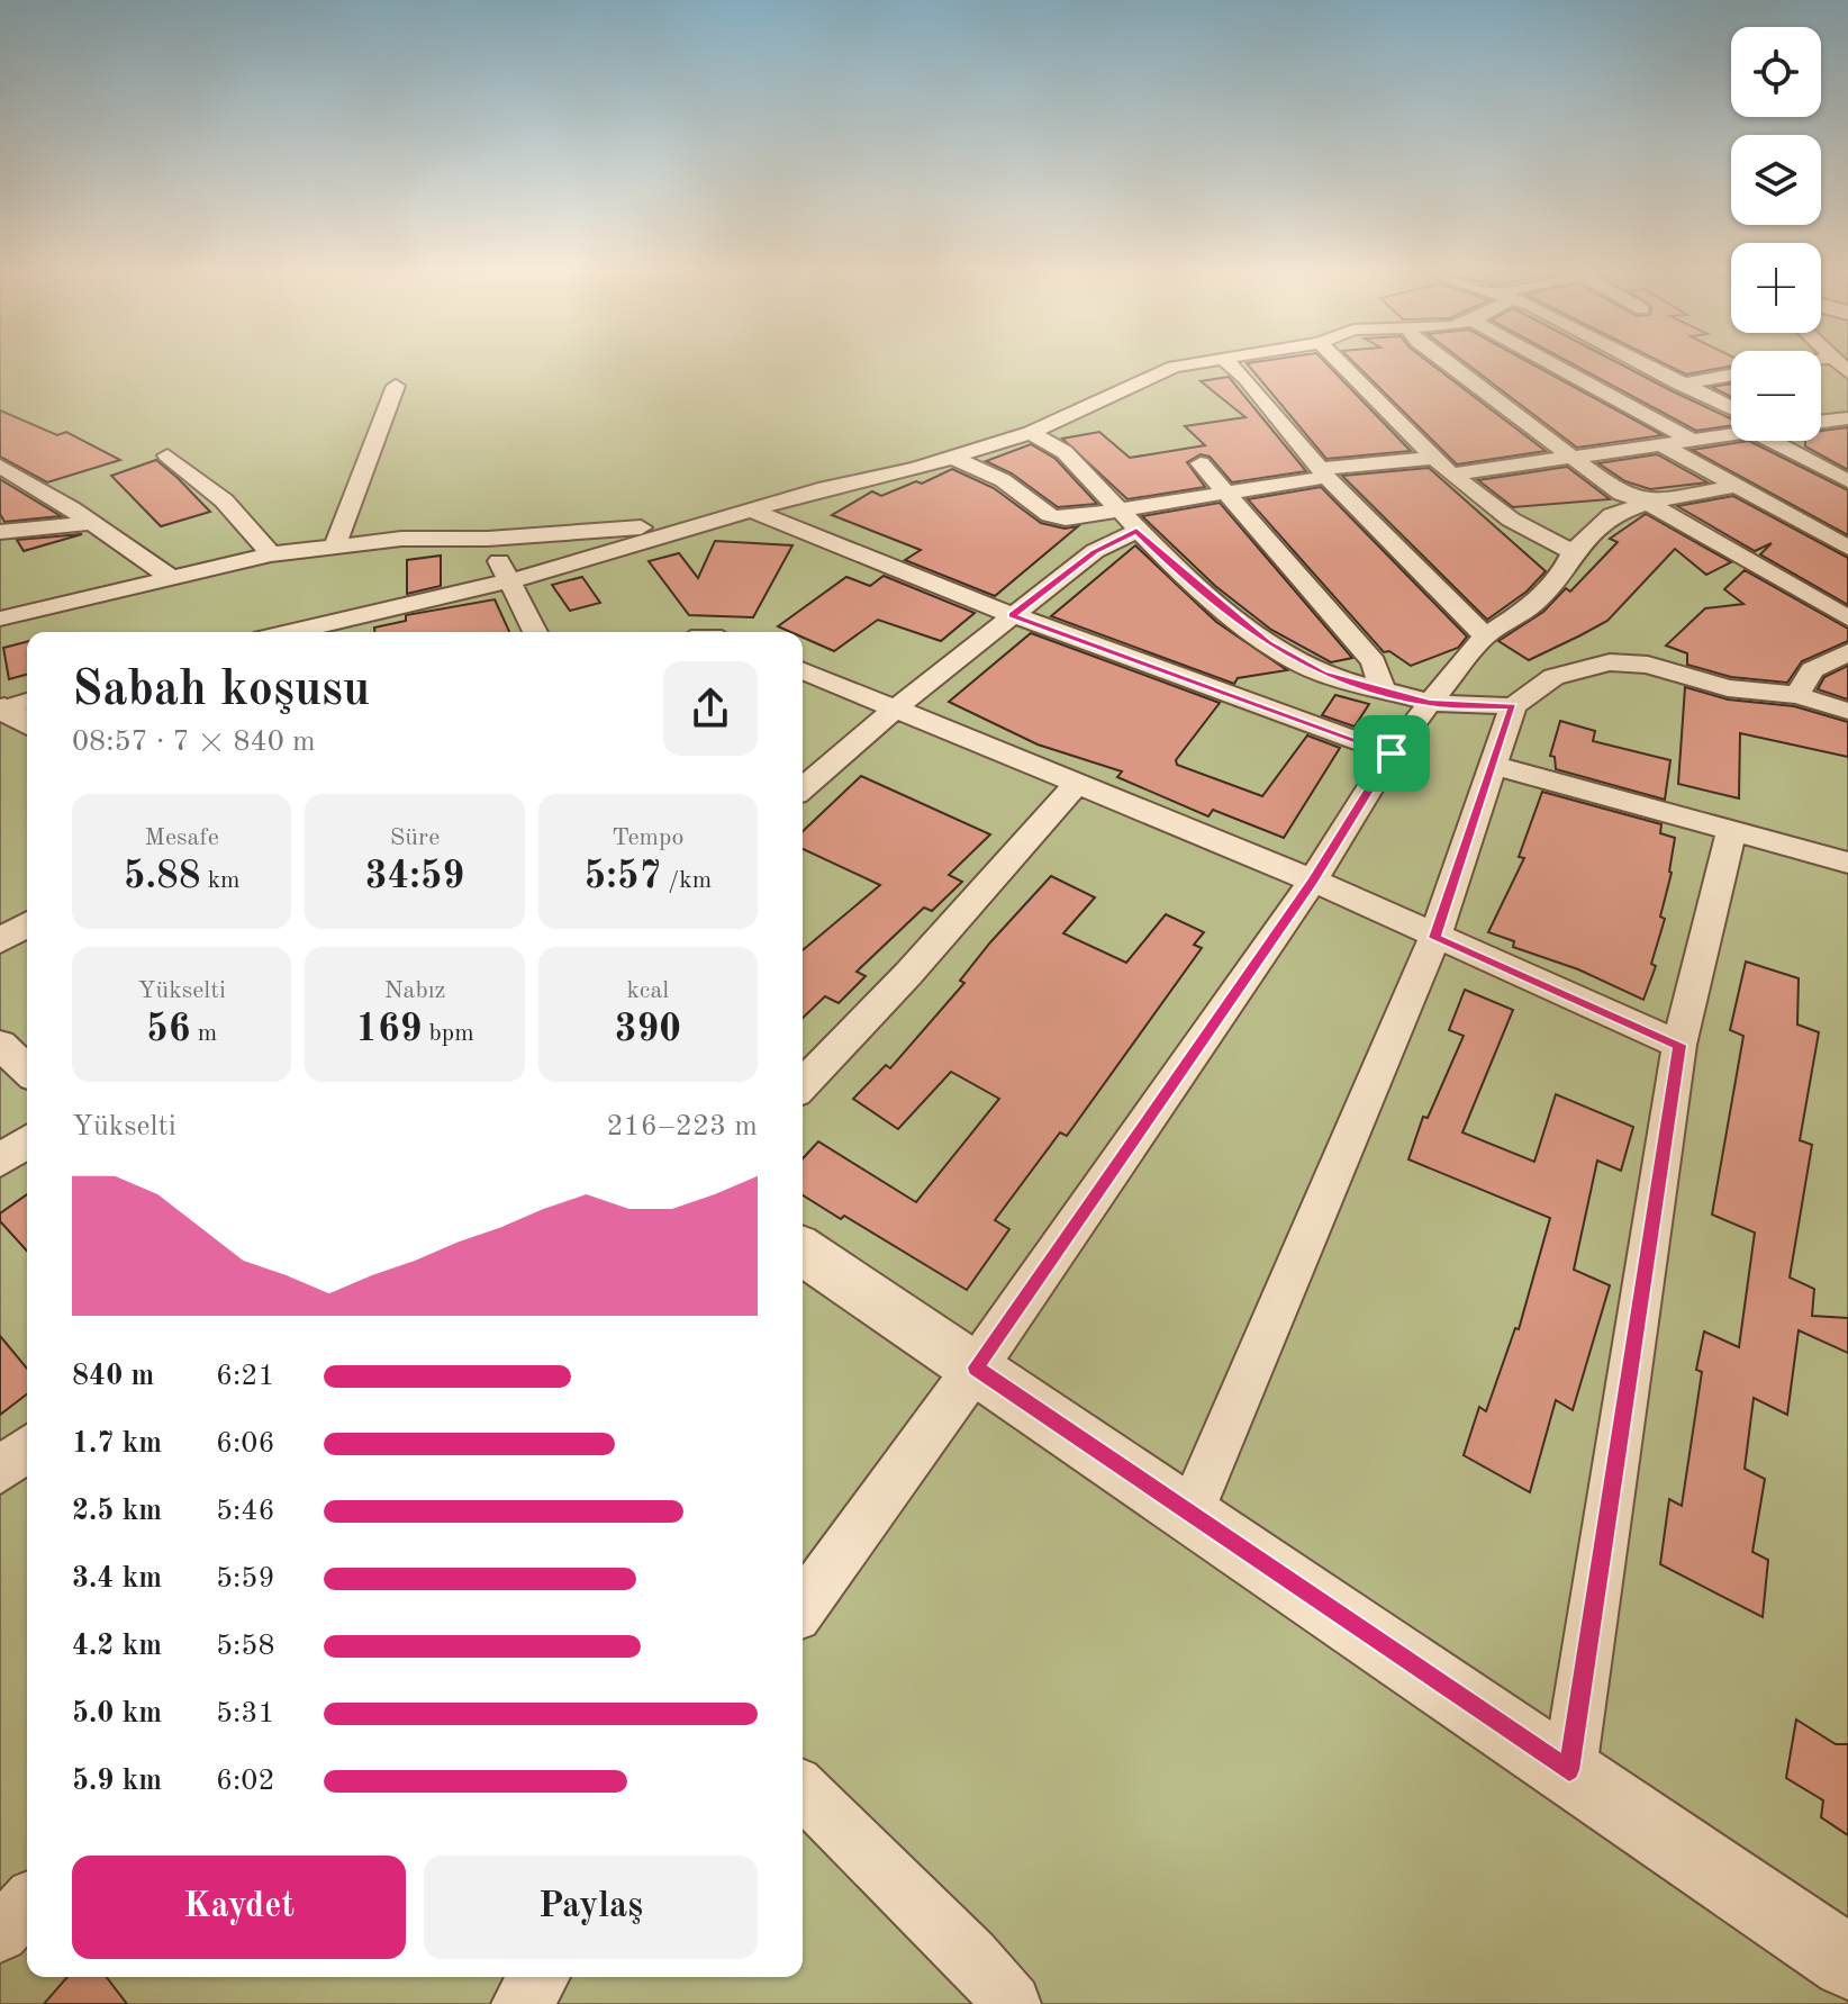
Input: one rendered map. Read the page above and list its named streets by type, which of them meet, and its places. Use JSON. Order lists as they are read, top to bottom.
{
  "page": {
    "map_buttons": ["+", "−"],
    "heading": ["Sabah koşusu", "08:57 · 7 × 840 m"],
    "stats": [
      ["Mesafe", "5.88 km"],
      ["Süre", "34:59"],
      ["Tempo", "5:57 /km"],
      ["Yükselti", "56 m"],
      ["Nabız", "169 bpm"],
      ["kcal", "390"]
    ],
    "chart": ["Yükselti", "216–223 m"],
    "list": [
      {
        "name": "840 m",
        "note": "6:21"
      },
      {
        "name": "1.7 km",
        "note": "6:06"
      },
      {
        "name": "2.5 km",
        "note": "5:46"
      },
      {
        "name": "3.4 km",
        "note": "5:59"
      },
      {
        "name": "4.2 km",
        "note": "5:58"
      },
      {
        "name": "5.0 km",
        "note": "5:31"
      },
      {
        "name": "5.9 km",
        "note": "6:02"
      }
    ],
    "buttons": ["Kaydet", "Paylaş"]
  }
}
